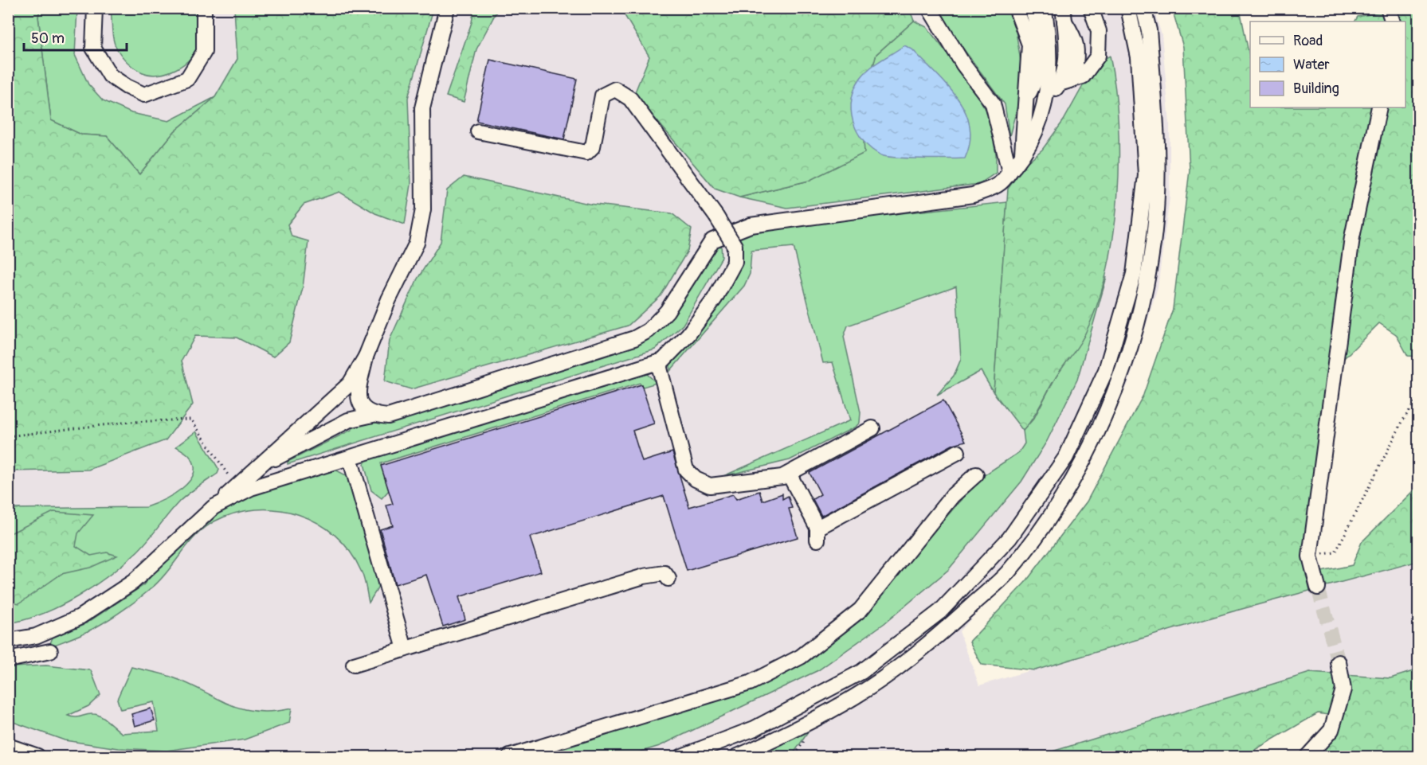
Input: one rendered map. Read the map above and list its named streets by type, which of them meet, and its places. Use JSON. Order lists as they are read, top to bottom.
{
  "legend": ["Road", "Water", "Building"],
  "scale_bar": "50 m"
}
